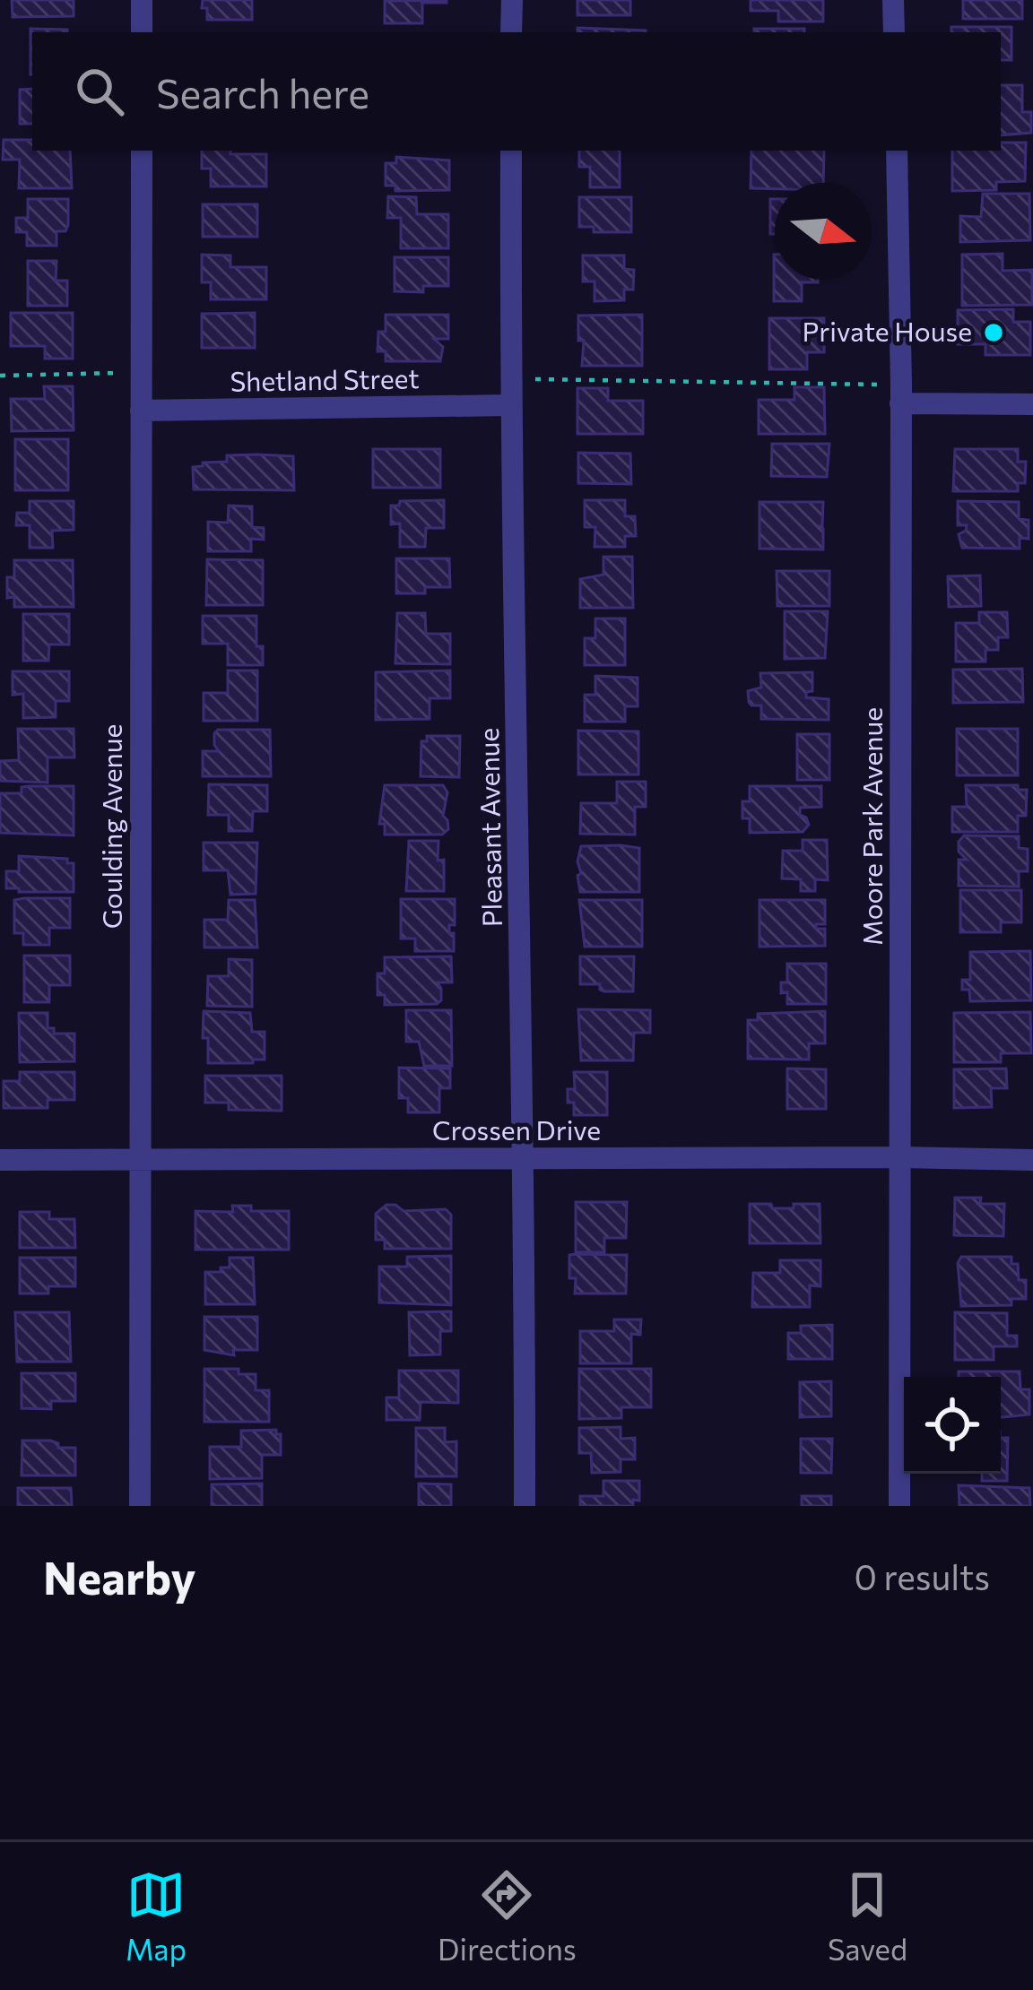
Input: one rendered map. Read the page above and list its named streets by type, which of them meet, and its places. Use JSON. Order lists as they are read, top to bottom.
{
  "streets": {
    "street": [
      "Shetland Street",
      "Goulding Avenue",
      "Moore Park Avenue",
      "Pleasant Avenue",
      "Crossen Drive"
    ]
  },
  "crossings": [
    ["Shetland Street", "Goulding Avenue"],
    ["Shetland Street", "Pleasant Avenue"],
    ["Goulding Avenue", "Crossen Drive"],
    ["Moore Park Avenue", "Crossen Drive"],
    ["Pleasant Avenue", "Crossen Drive"]
  ],
  "places": ["Private House"],
  "north": "right",
  "page": {
    "search": "Search here",
    "heading": ["Nearby", "0 results"],
    "nav": ["Map", "Directions", "Saved"]
  }
}
